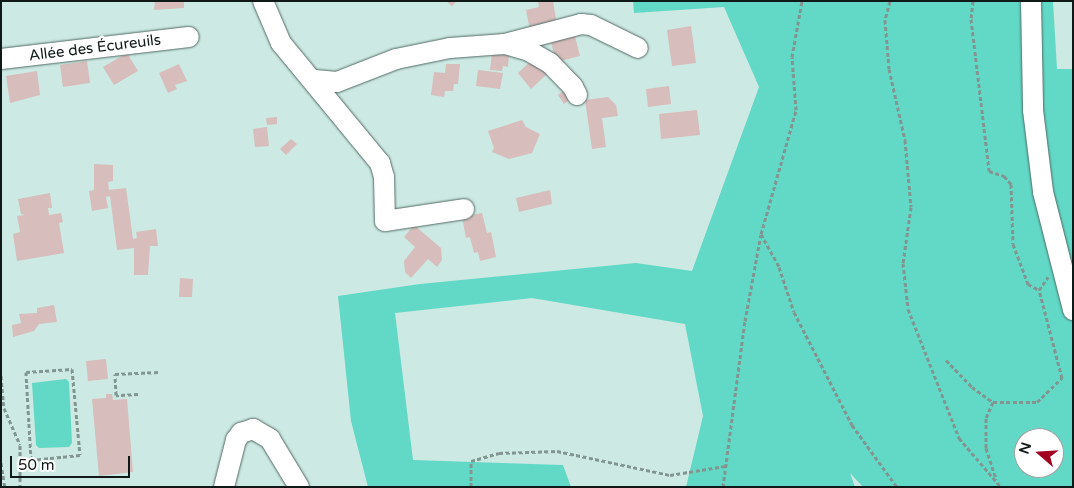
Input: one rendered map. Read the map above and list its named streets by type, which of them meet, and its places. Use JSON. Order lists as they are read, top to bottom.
{
  "streets": {
    "street": ["Allée des Écureuils"]
  },
  "scale_bar": "50 m",
  "north": "left"
}
